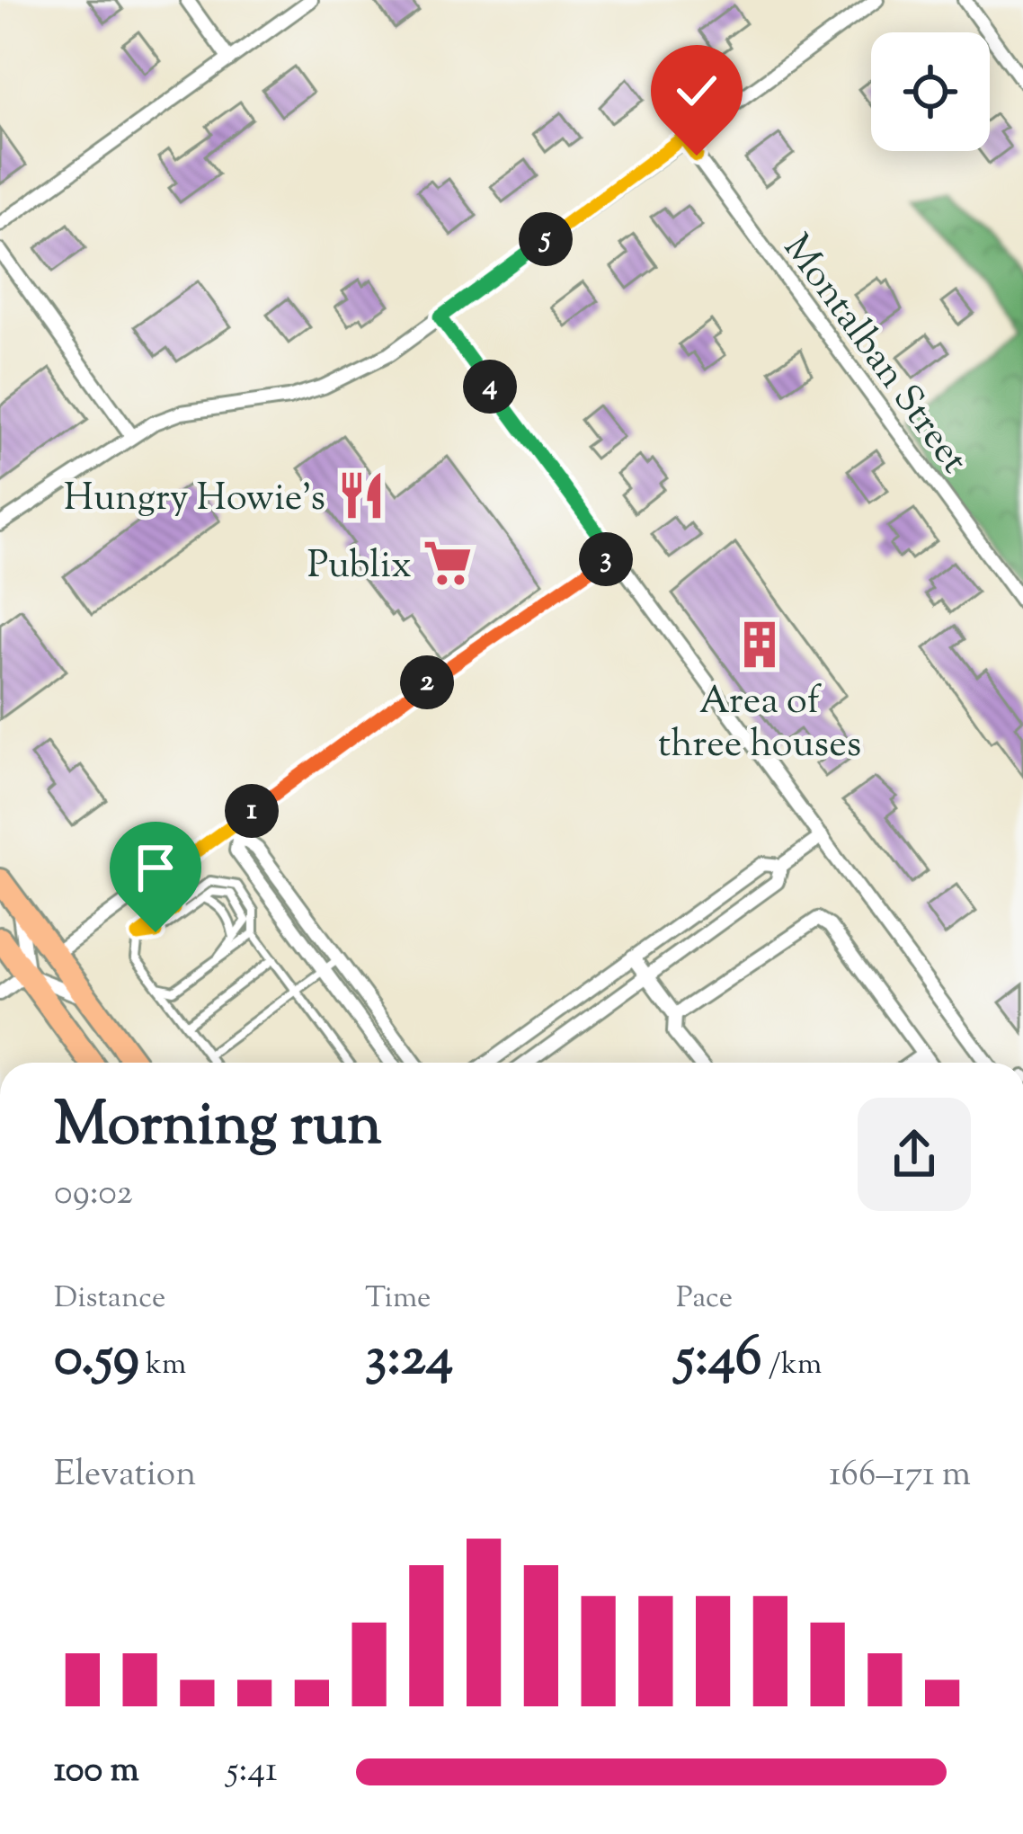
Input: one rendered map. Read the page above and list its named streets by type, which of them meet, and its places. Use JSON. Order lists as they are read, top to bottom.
{
  "streets": {
    "street": ["Montalban Street"]
  },
  "places": {
    "restaurant": ["Hungry Howie's"],
    "supermarket": ["Publix"],
    "building": ["Area of three houses"]
  },
  "page": {
    "pins": [
      "5",
      "4",
      "3",
      "2",
      "1"
    ],
    "heading": ["Morning run", "09:02"],
    "stats": [
      ["Distance", "0.59 km"],
      ["Time", "3:24"],
      ["Pace", "5:46 /km"]
    ],
    "chart": ["Elevation", "166–171 m"],
    "list": [
      {
        "name": "100 m",
        "note": "5:41"
      }
    ]
  }
}
